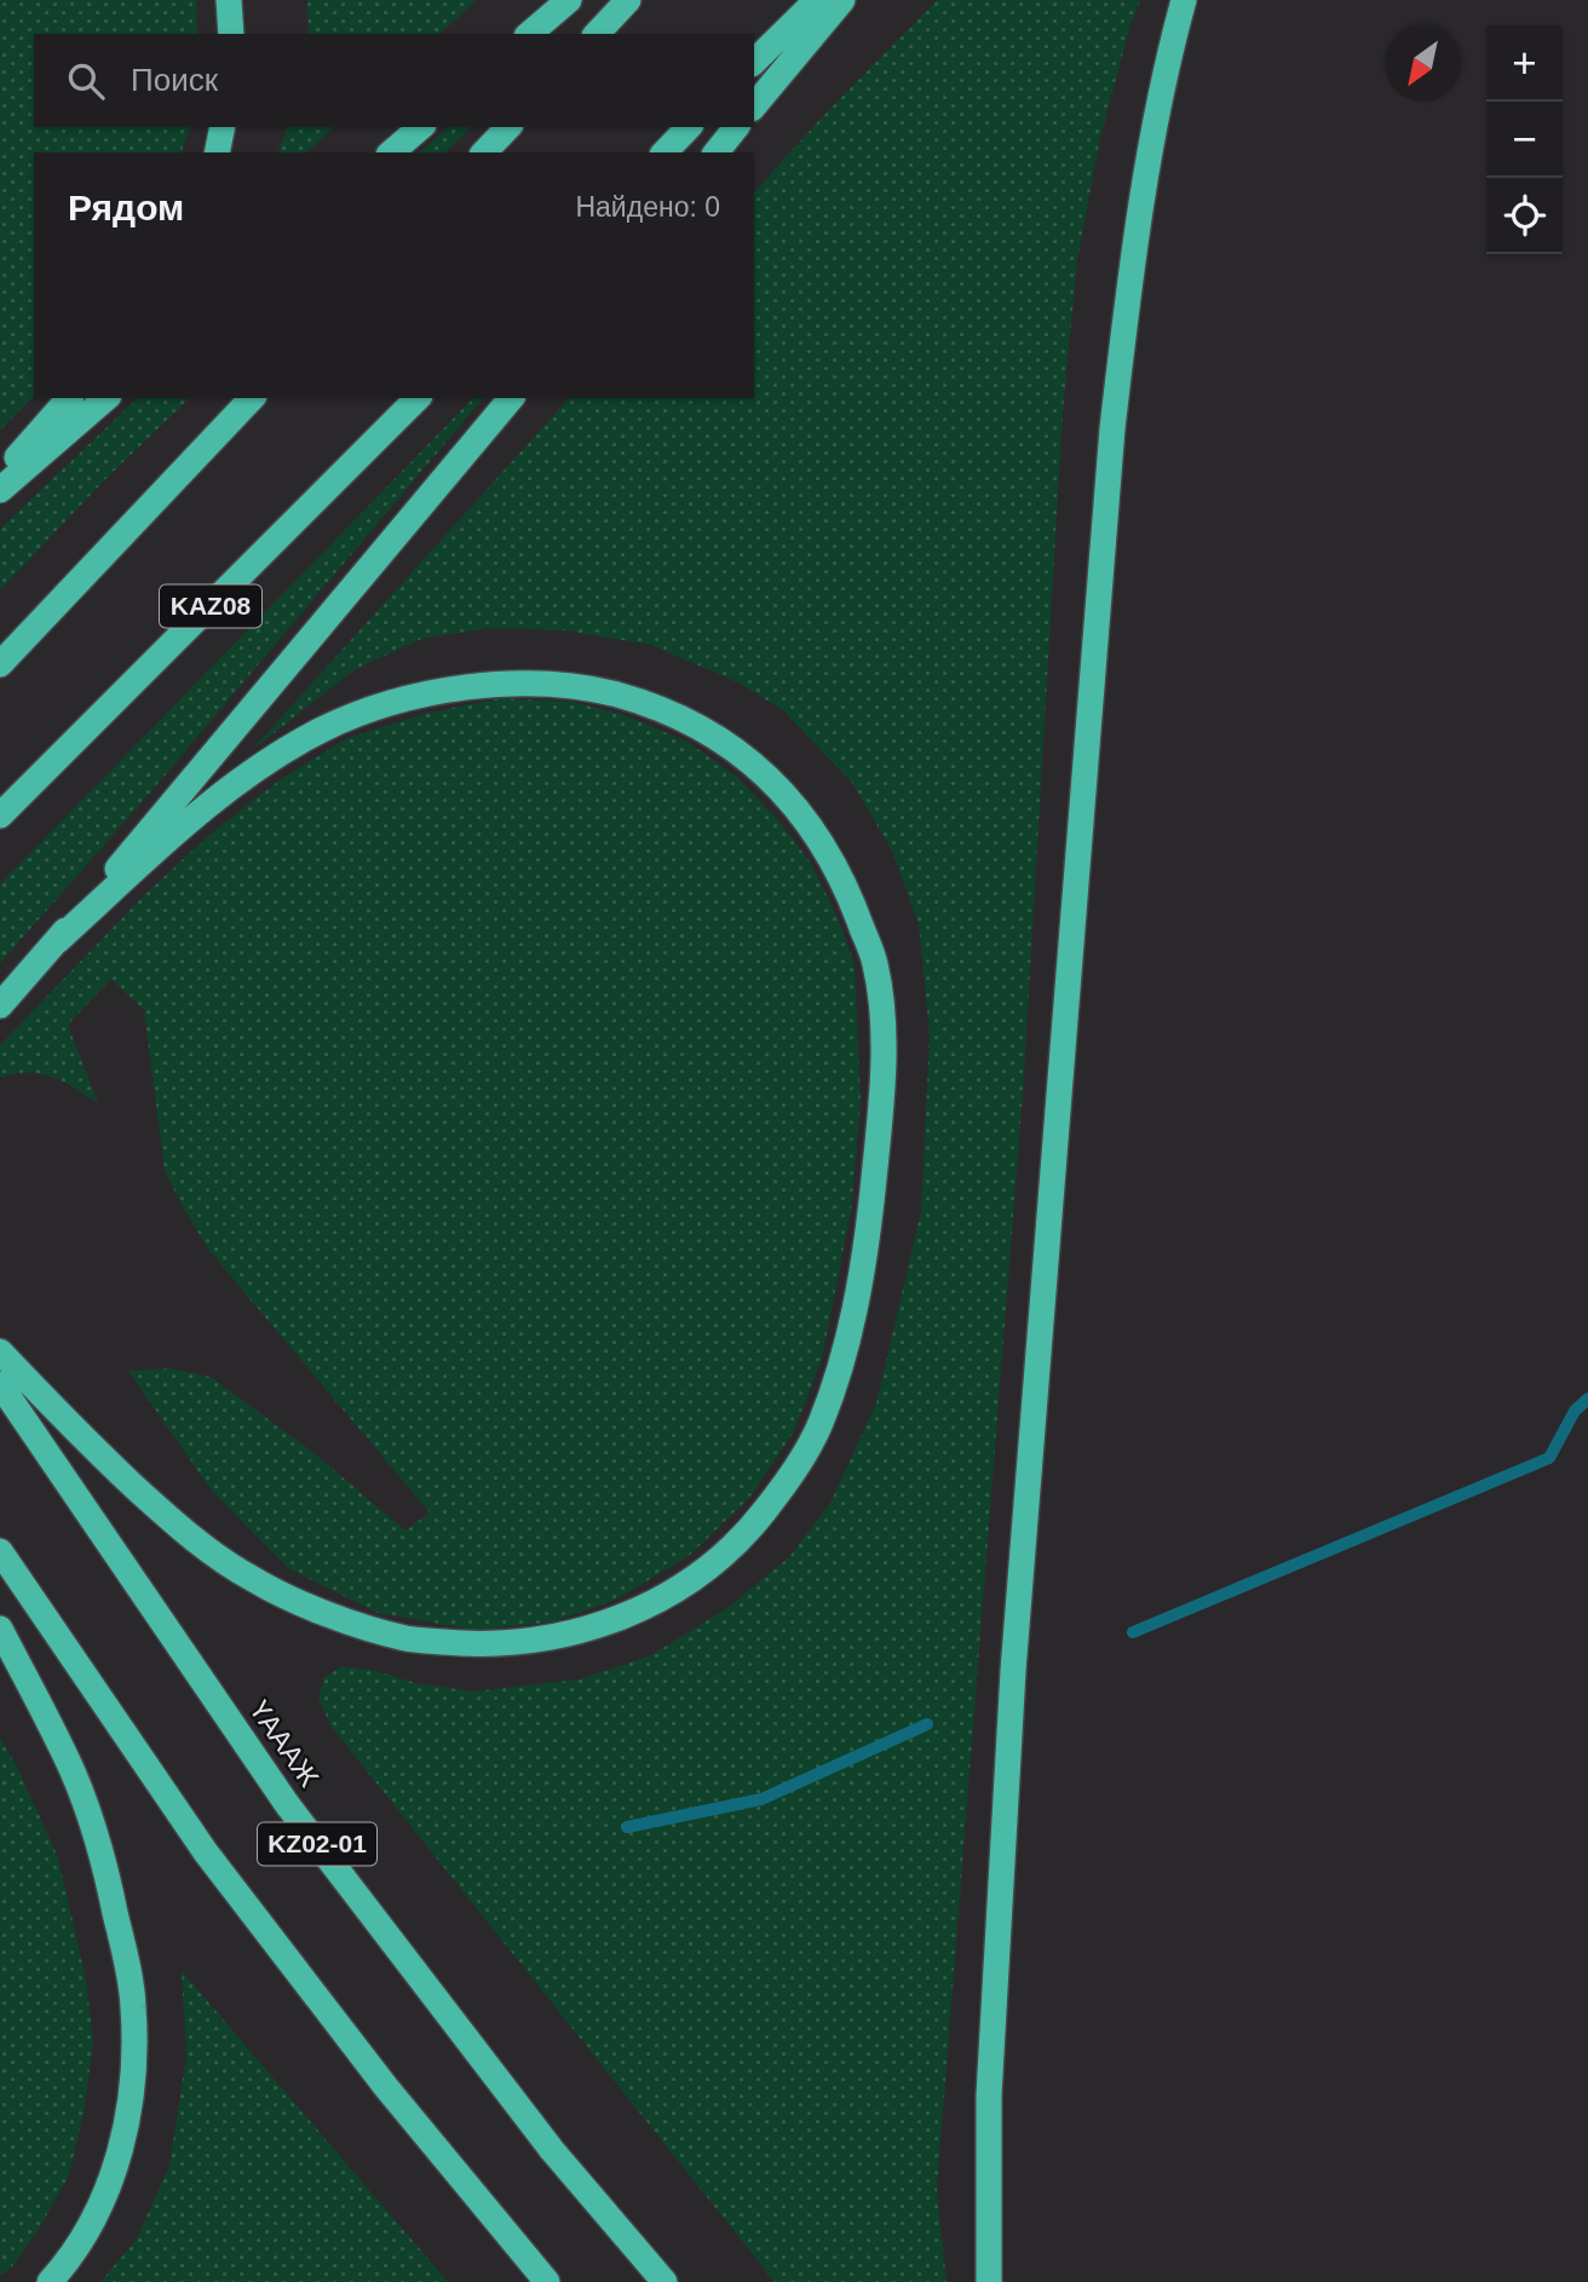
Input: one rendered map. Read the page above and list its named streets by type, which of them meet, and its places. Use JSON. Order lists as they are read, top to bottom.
{
  "streets": {
    "highway": ["KAZ08", "ҮАААЖ", "KZ02-01"]
  },
  "north": "bottom left",
  "page": {
    "map_buttons": ["+", "−"],
    "search": "Поиск",
    "heading": ["Рядом", "Найдено: 0"]
  }
}
